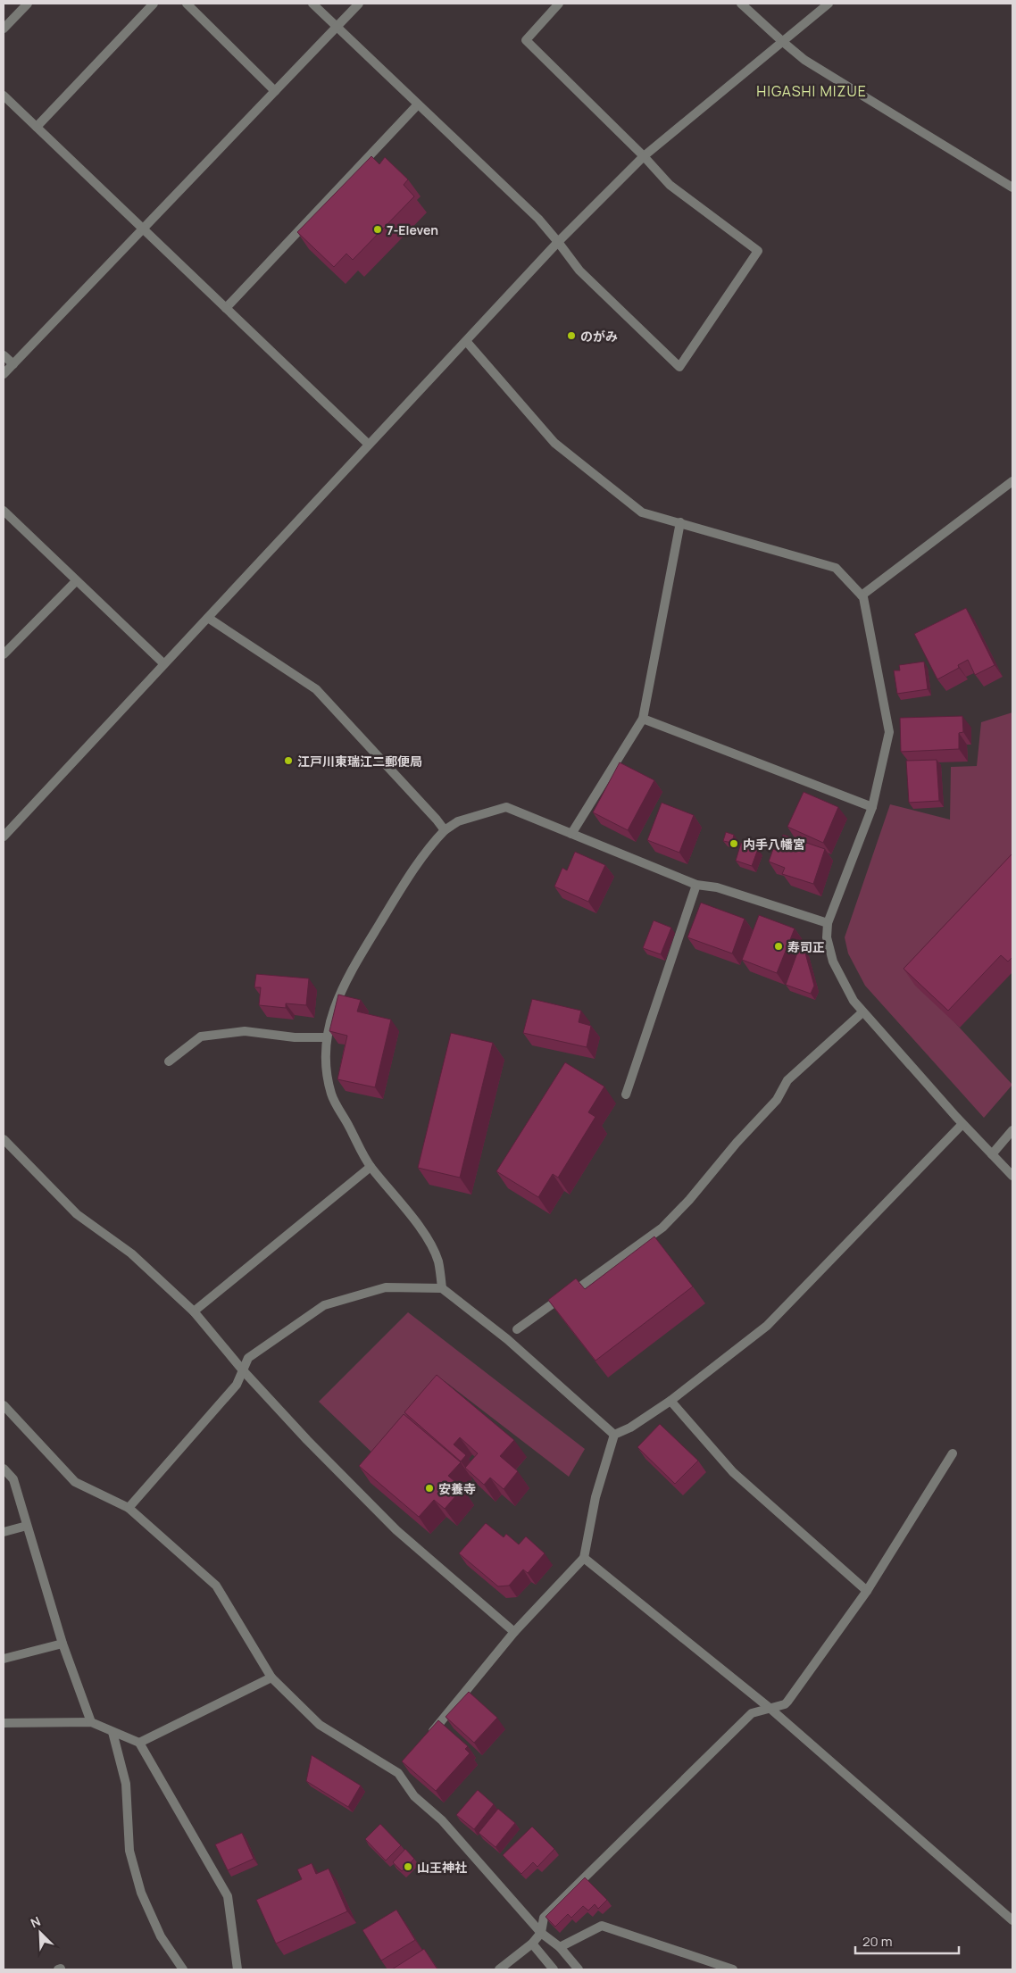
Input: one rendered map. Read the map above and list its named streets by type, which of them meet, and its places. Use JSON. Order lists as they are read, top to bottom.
{
  "districts": ["HIGASHI MIZUE"],
  "places": [
    "7-Eleven",
    "のがみ",
    "江戸川東瑞江二郵便局",
    "内手八幡宮",
    "寿司正",
    "安養寺",
    "山王神社"
  ],
  "scale_bar": "20 m",
  "north": "top left"
}
